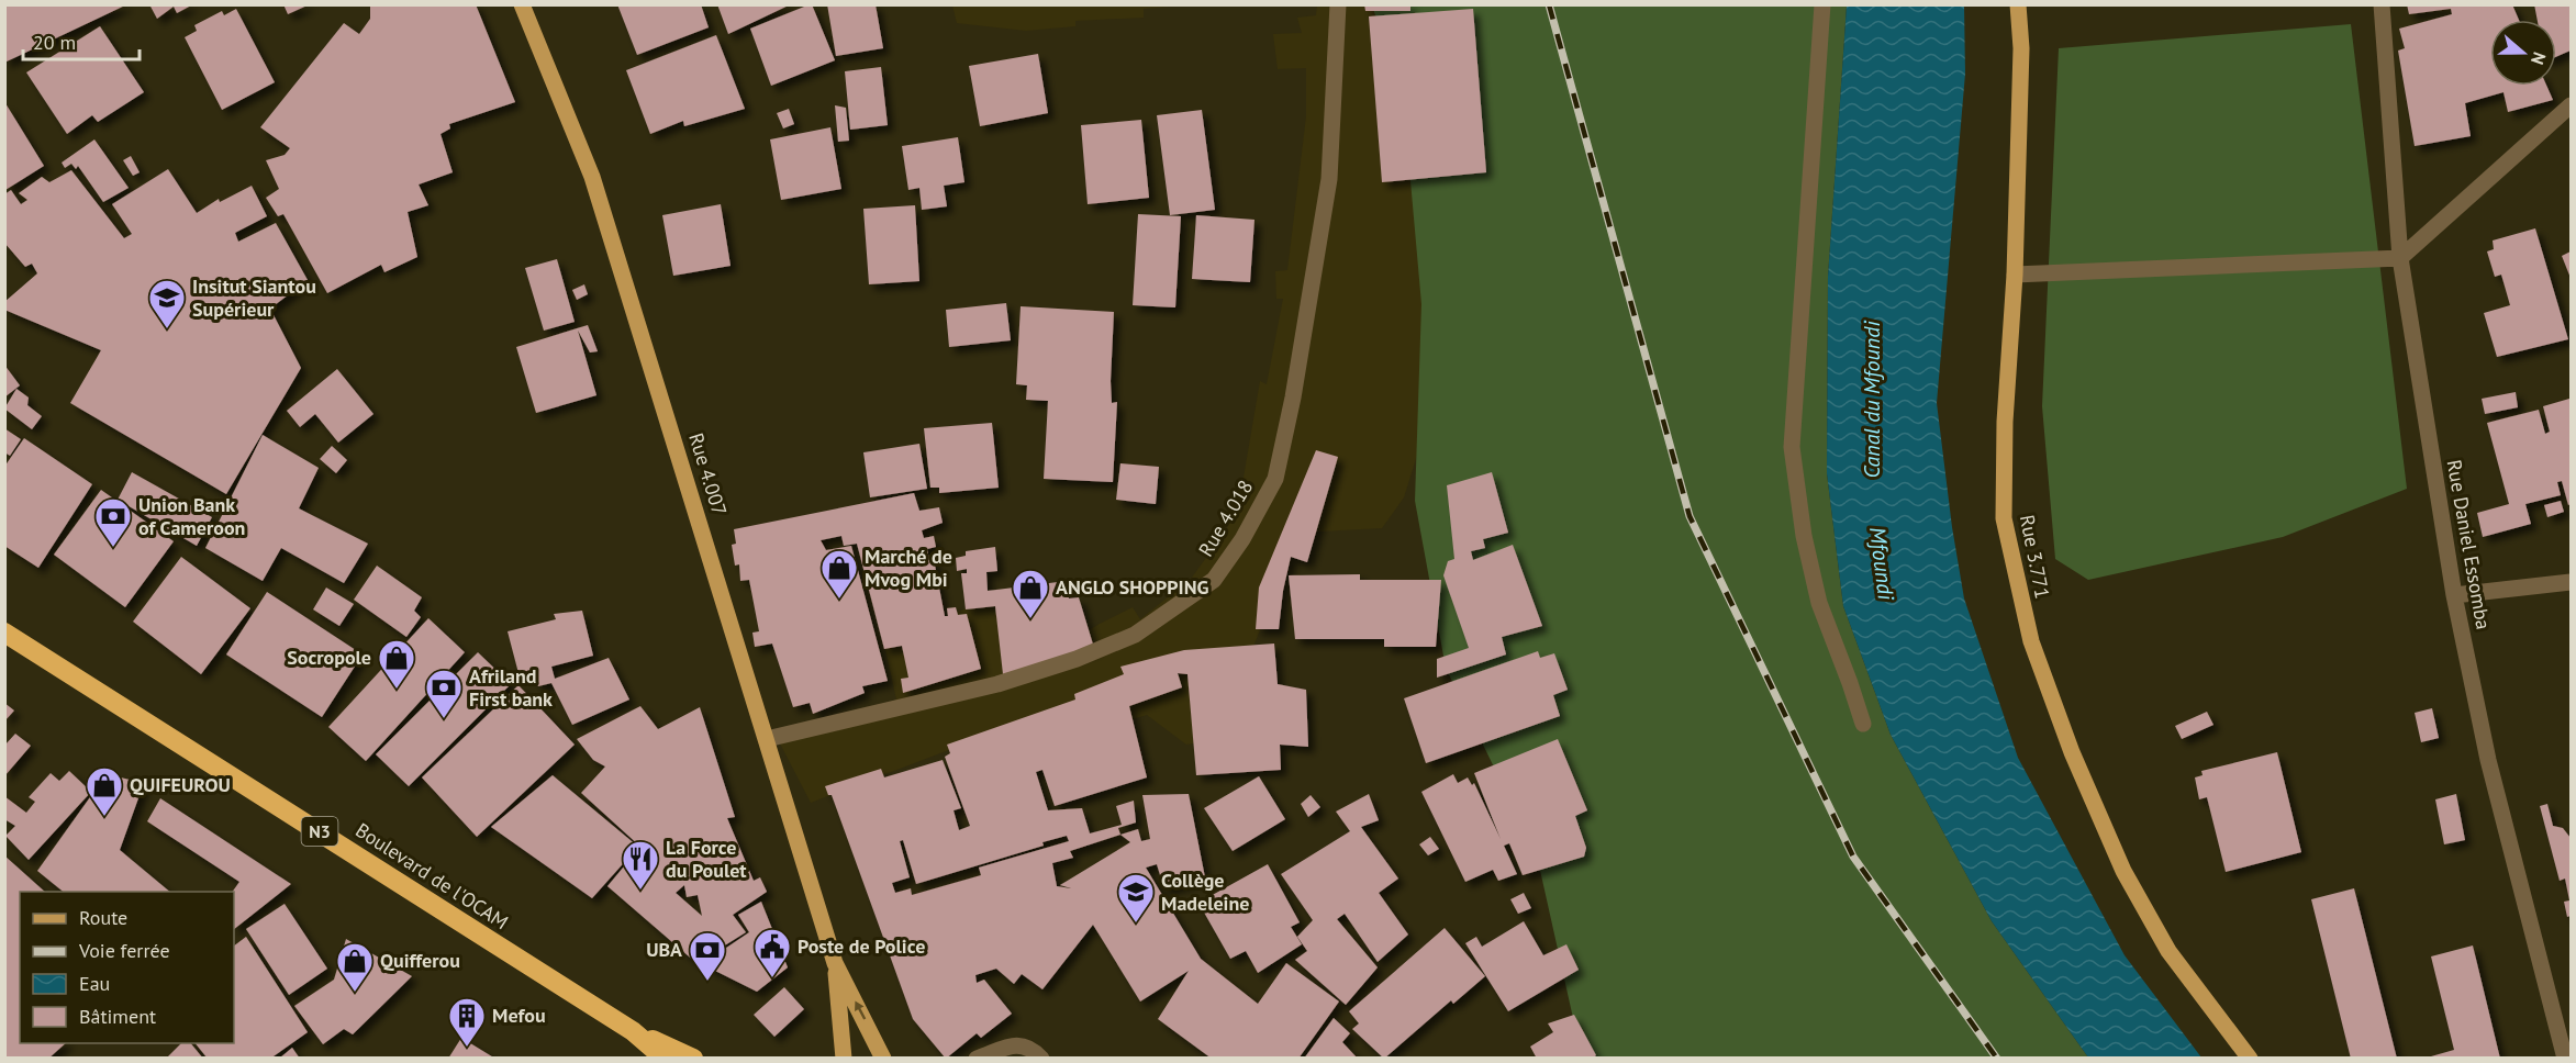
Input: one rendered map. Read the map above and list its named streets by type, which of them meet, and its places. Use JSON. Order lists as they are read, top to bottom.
{
  "streets": {
    "highway": ["N3", "Boulevard de l'OCAM"],
    "main road": ["Rue 4.007", "Rue 3.771"],
    "street": ["Rue 4.018", "Rue Daniel Essomba"]
  },
  "crossings": [
    ["Rue 4.007", "Rue 4.018"]
  ],
  "water": ["Canal du Mfoundi", "Mfoundi"],
  "places": {
    "school or university": ["Insitut Siantou Supérieur", "Collège Madeleine"],
    "bank": ["Union Bank of Cameroon", "Afriland First bank", "UBA"],
    "shop": [
      "Marché de Mvog Mbi",
      "ANGLO SHOPPING",
      "Socropole",
      "QUIFEUROU",
      "Quifferou"
    ],
    "restaurant": ["La Force du Poulet"],
    "public building": ["Poste de Police"],
    "building": ["Mefou"]
  },
  "legend": [
    "Route",
    "Voie ferrée",
    "Eau",
    "Bâtiment"
  ],
  "scale_bar": "20 m",
  "north": "right"
}
